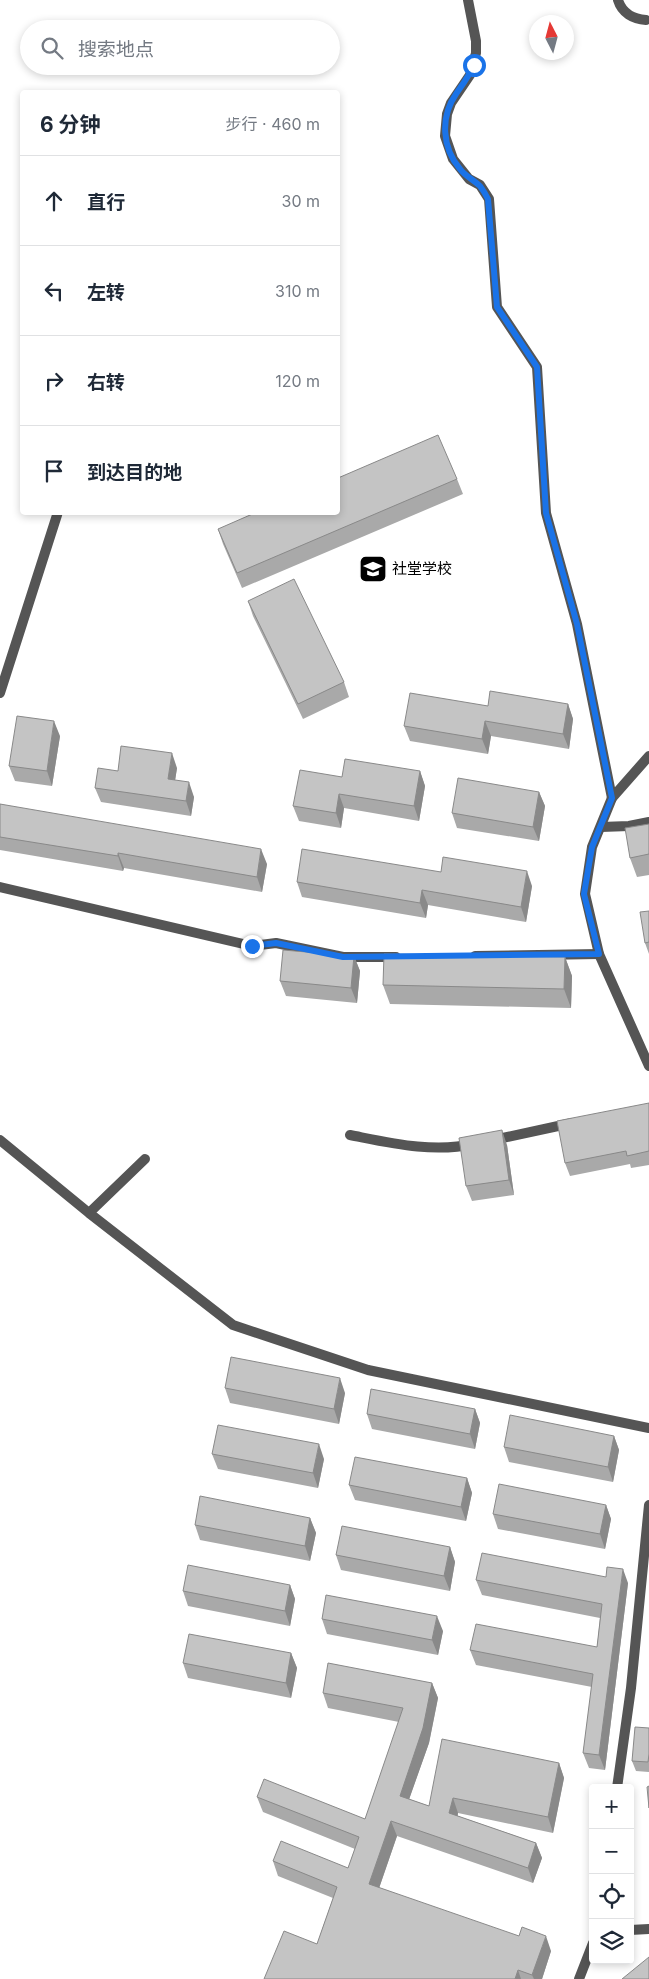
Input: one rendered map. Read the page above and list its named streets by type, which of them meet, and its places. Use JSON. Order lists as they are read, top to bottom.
{
  "places": {
    "school or university": ["社堂学校"]
  },
  "north": "top",
  "page": {
    "search": "搜索地点",
    "heading": ["6 分钟", "步行 · 460 m"],
    "list": [
      ["直行", "30 m"],
      ["左转", "310 m"],
      ["右转", "120 m"],
      "到达目的地"
    ],
    "map_buttons": ["+", "−"]
  }
}
